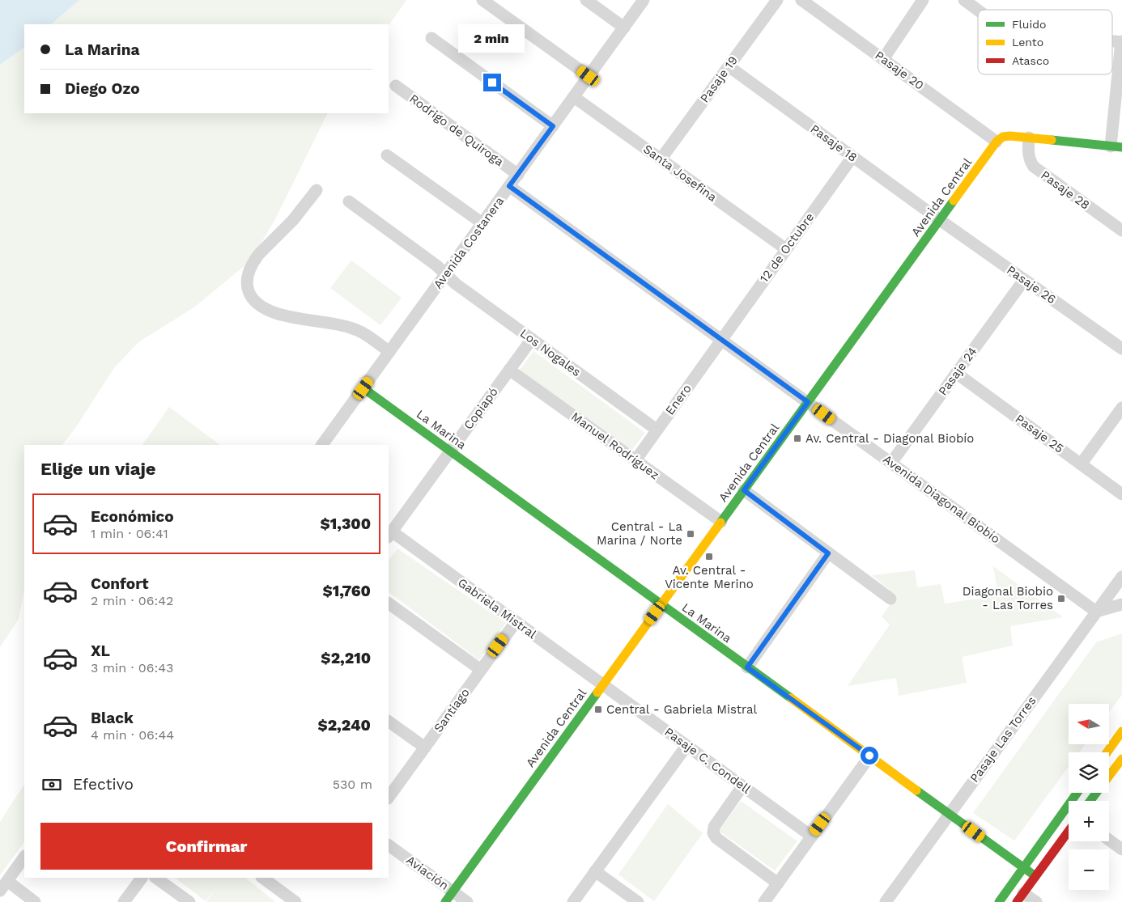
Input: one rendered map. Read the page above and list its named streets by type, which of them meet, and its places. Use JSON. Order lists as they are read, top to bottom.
{
  "streets": {
    "street": [
      "Pasaje 20",
      "Pasaje 19",
      "Rodrigo de Quiroga",
      "Pasaje 18",
      "Santa Josefina",
      "Pasaje 28",
      "Avenida Central",
      "Avenida Costanera",
      "12 de Octubre",
      "Pasaje 26",
      "Los Nogales",
      "Pasaje 24",
      "Enero",
      "Copiapó",
      "La Marina",
      "Pasaje 25",
      "Manuel Rodríguez",
      "Avenida Diagonal Biobío",
      "Gabriela Mistral",
      "Santiago",
      "Pasaje Las Torres",
      "Pasaje C. Condell",
      "Aviación"
    ]
  },
  "crossings": [
    ["Pasaje 20", "Avenida Central"],
    ["Pasaje 19", "Pasaje 18"],
    ["Pasaje 19", "Santa Josefina"],
    ["Rodrigo de Quiroga", "Avenida Costanera"],
    ["Pasaje 18", "Avenida Central"],
    ["Pasaje 18", "12 de Octubre"],
    ["Pasaje 18", "Pasaje 26"],
    ["Santa Josefina", "Avenida Costanera"],
    ["Santa Josefina", "12 de Octubre"],
    ["Avenida Central", "Pasaje 26"],
    ["Avenida Central", "La Marina"],
    ["Avenida Central", "Manuel Rodríguez"],
    ["Avenida Central", "Avenida Diagonal Biobío"],
    ["Avenida Central", "Gabriela Mistral"],
    ["Avenida Central", "Pasaje C. Condell"],
    ["Avenida Central", "Aviación"],
    ["Avenida Costanera", "Los Nogales"],
    ["Avenida Costanera", "La Marina"],
    ["Avenida Costanera", "Avenida Diagonal Biobío"],
    ["12 de Octubre", "Enero"],
    ["12 de Octubre", "Avenida Diagonal Biobío"],
    ["Pasaje 26", "Pasaje 24"],
    ["Los Nogales", "Enero"],
    ["Los Nogales", "Copiapó"],
    ["Pasaje 24", "Pasaje 25"],
    ["Pasaje 24", "Avenida Diagonal Biobío"],
    ["Enero", "Manuel Rodríguez"],
    ["Enero", "Avenida Diagonal Biobío"],
    ["Copiapó", "La Marina"],
    ["Copiapó", "Manuel Rodríguez"],
    ["Copiapó", "Gabriela Mistral"],
    ["La Marina", "Pasaje Las Torres"],
    ["Avenida Diagonal Biobío", "Pasaje Las Torres"],
    ["Gabriela Mistral", "Santiago"],
    ["Gabriela Mistral", "Pasaje C. Condell"]
  ],
  "places": {
    "transit": [
      "Av. Central - Diagonal Biobío",
      "Central - La Marina / Norte",
      "Av. Central - Vicente Merino",
      "Diagonal Biobio - Las Torres",
      "Central - Gabriela Mistral"
    ]
  },
  "legend": ["Fluido", "Lento", "Atasco"],
  "north": "left",
  "page": {
    "bubble": "2 min",
    "banner": ["La Marina", "Diego Ozo"],
    "heading": "Elige un viaje",
    "list": [
      {
        "name": "Económico",
        "note": "1 min · 06:41",
        "value": "$1,300"
      },
      {
        "name": "Confort",
        "note": "2 min · 06:42",
        "value": "$1,760"
      },
      {
        "name": "XL",
        "note": "3 min · 06:43",
        "value": "$2,210"
      },
      {
        "name": "Black",
        "note": "4 min · 06:44",
        "value": "$2,240"
      }
    ],
    "map_buttons": ["+", "−"],
    "pay": ["Efectivo", "530 m"],
    "buttons": "Confirmar"
  }
}
